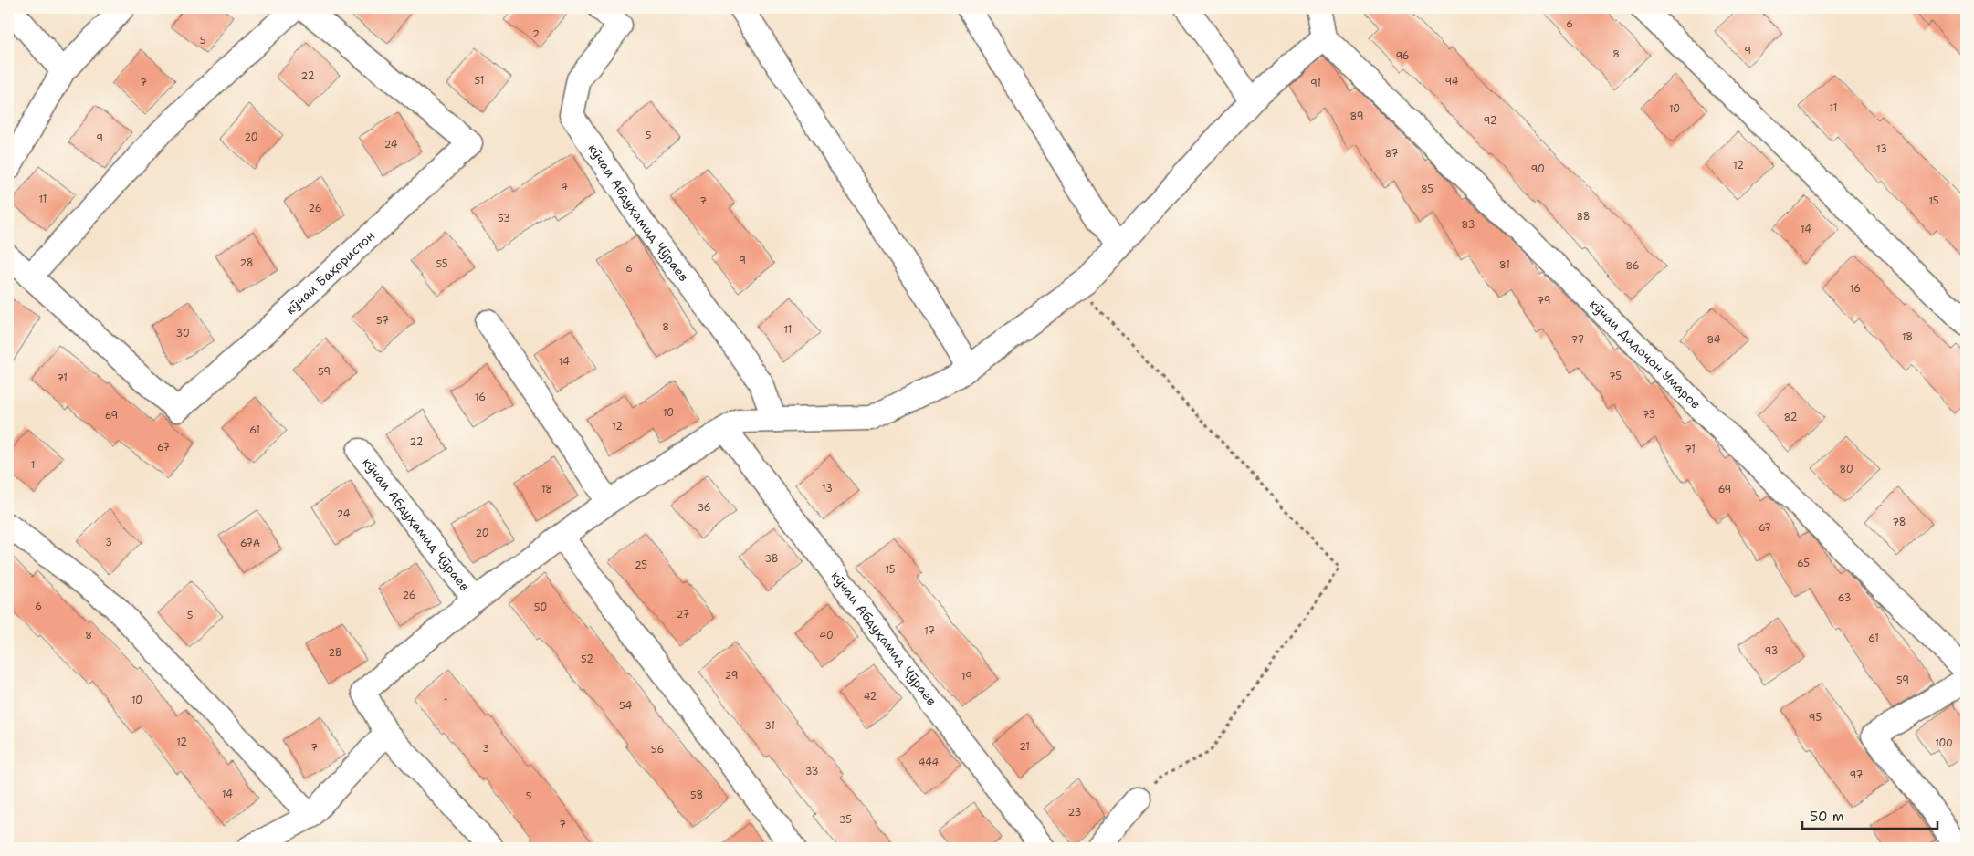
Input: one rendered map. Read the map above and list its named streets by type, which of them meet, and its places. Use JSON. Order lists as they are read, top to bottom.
{
  "streets": {
    "street": ["кӯчаи Абдуҳамид Ҷӯраев", "кӯчаи Баҳористон", "кӯчаи Дадоҷон Умаров"]
  },
  "house_numbers": [
    "6",
    "2",
    "5",
    "9",
    "8",
    "96",
    "22",
    "51",
    "94",
    "7",
    "91",
    "11",
    "10",
    "89",
    "92",
    "5",
    "20",
    "9",
    "24",
    "13",
    "87",
    "12",
    "90",
    "4",
    "85",
    "11",
    "7",
    "15",
    "26",
    "88",
    "53",
    "83",
    "14",
    "9",
    "28",
    "55",
    "81",
    "86",
    "6",
    "16",
    "79",
    "57",
    "8",
    "11",
    "30",
    "18",
    "77",
    "84",
    "14",
    "59",
    "75",
    "71",
    "16",
    "10",
    "73",
    "69",
    "82",
    "12",
    "61",
    "22",
    "67",
    "71",
    "1",
    "80",
    "13",
    "18",
    "69",
    "36",
    "24",
    "78",
    "67",
    "20",
    "3",
    "67А",
    "38",
    "65",
    "25",
    "15",
    "26",
    "63",
    "6",
    "50",
    "27",
    "5",
    "17",
    "8",
    "40",
    "61",
    "93",
    "28",
    "52",
    "29",
    "19",
    "59",
    "42",
    "10",
    "1",
    "54",
    "95",
    "31",
    "12",
    "100",
    "21",
    "7",
    "3",
    "56",
    "444",
    "33",
    "97",
    "14",
    "58",
    "5",
    "23",
    "35",
    "7"
  ],
  "scale_bar": "50 m"
}
